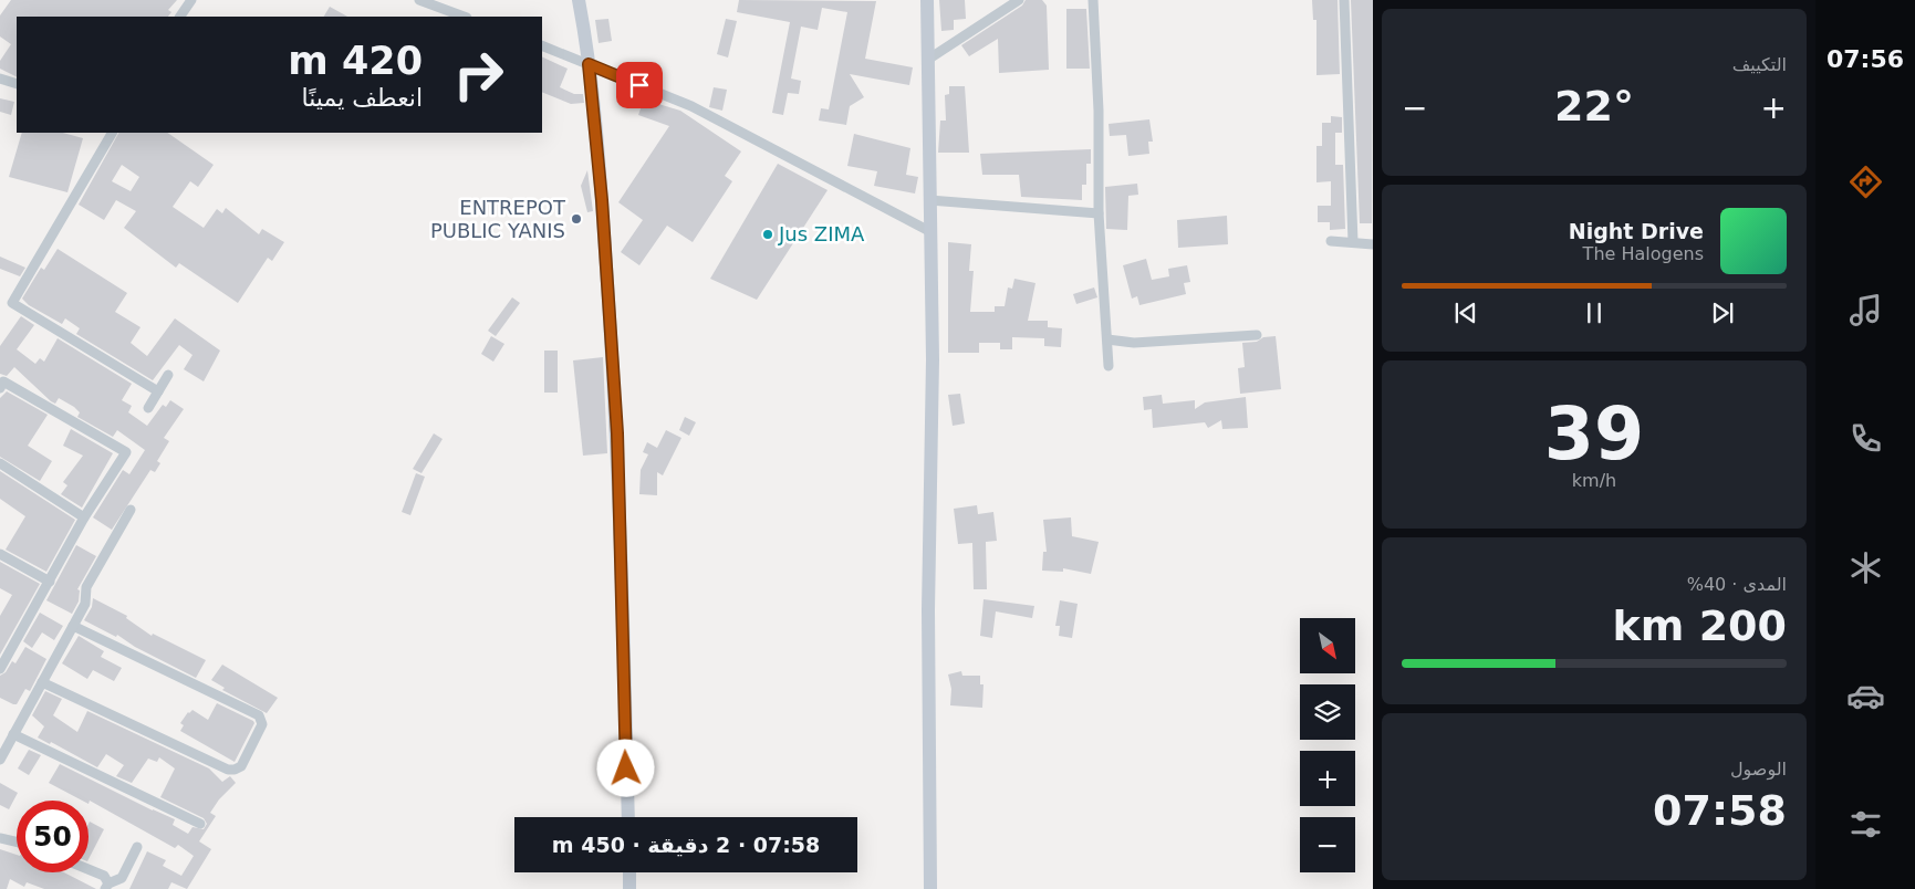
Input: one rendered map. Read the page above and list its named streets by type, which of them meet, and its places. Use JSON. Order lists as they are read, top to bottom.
{
  "places": ["ENTREPOT PUBLIC YANIS", "Jus ZIMA"],
  "north": "bottom right",
  "page": {
    "tabs": "07:56",
    "tile": [
      "التكييف",
      ["39", "km/h"],
      ["المدى · 40%", "200 km"],
      ["الوصول", "07:58"]
    ],
    "turn": ["420 m", "انعطف يمينًا"],
    "heat": ["−", "22°", "+"],
    "song": ["Night Drive", "The Halogens"],
    "map_buttons": ["+", "−"],
    "limit": "50",
    "trip": "07:58 · 2 دقيقة · 450 m"
  }
}
